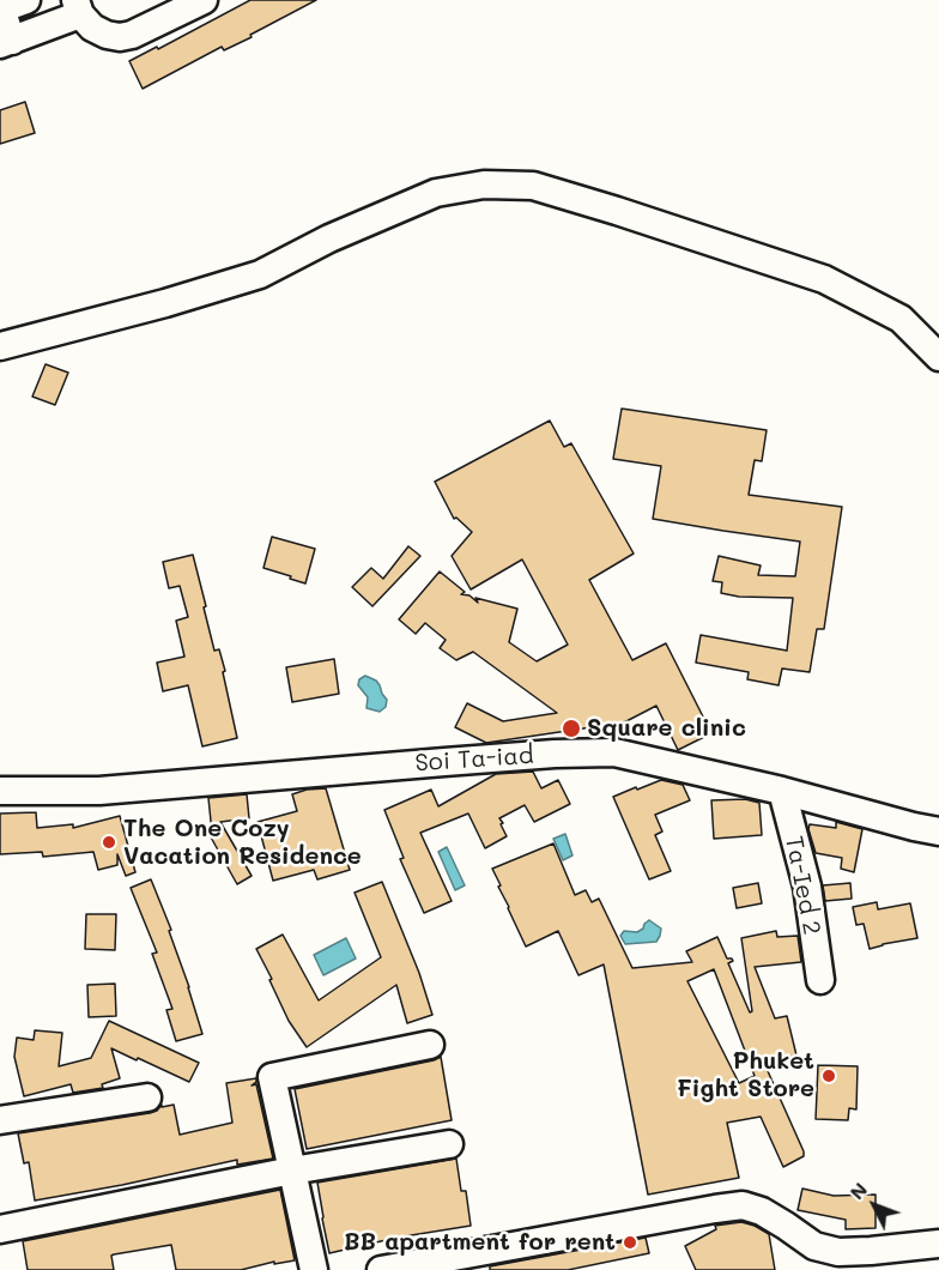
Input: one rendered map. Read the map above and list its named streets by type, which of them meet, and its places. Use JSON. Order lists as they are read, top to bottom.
{
  "streets": {
    "street": ["Soi Ta-iad", "Ta-Ied 2"]
  },
  "crossings": [
    ["Soi Ta-iad", "Ta-Ied 2"]
  ],
  "places": [
    "Square clinic",
    "The One Cozy Vacation Residence",
    "Phuket Fight Store",
    "BB apartment for rent"
  ],
  "north": "top left"
}
